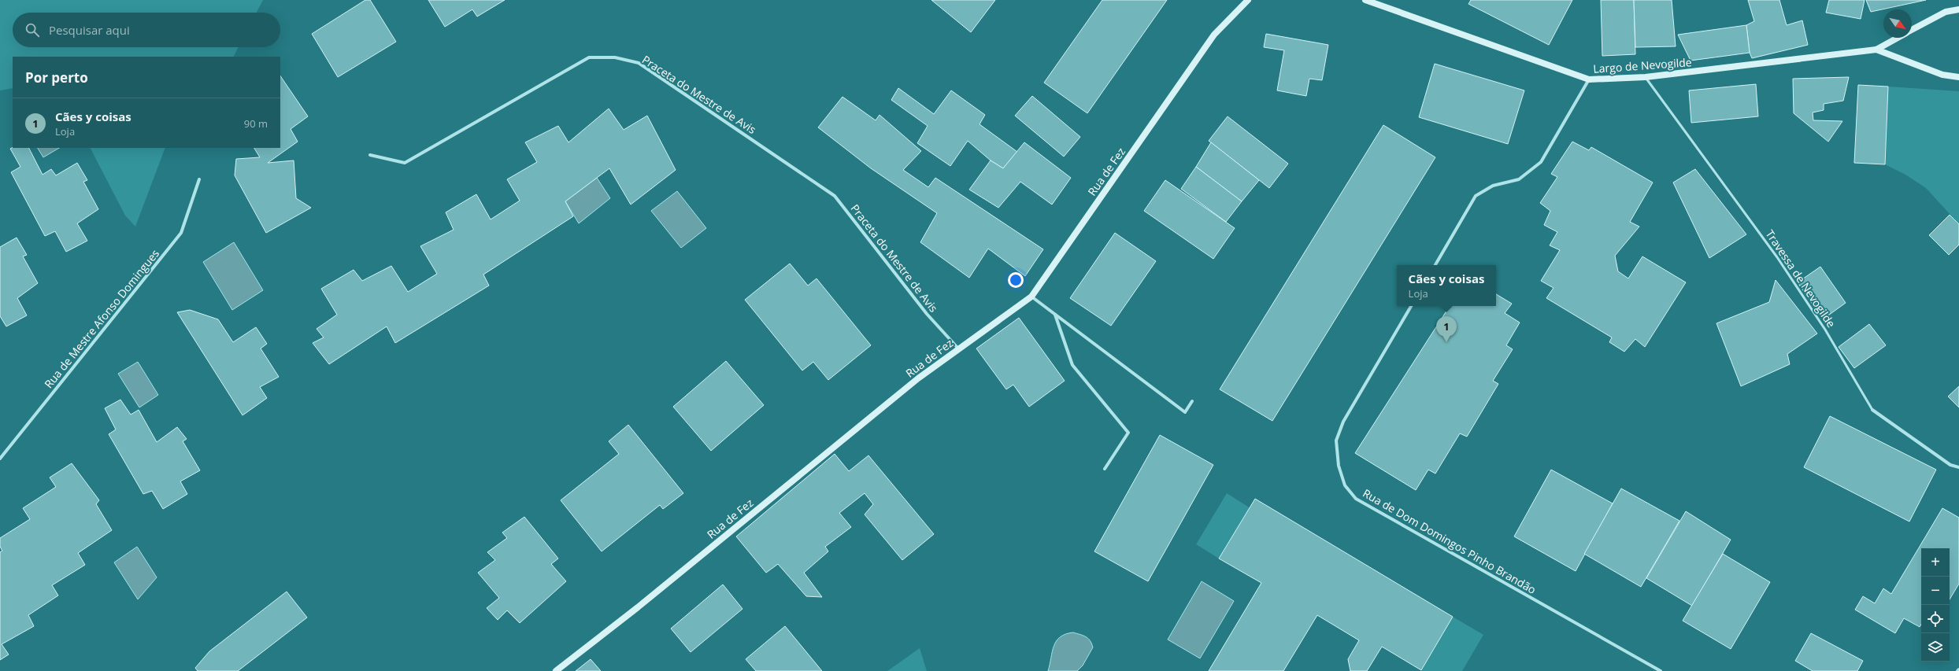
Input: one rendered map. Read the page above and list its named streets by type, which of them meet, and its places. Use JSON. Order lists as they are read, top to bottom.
{
  "streets": {
    "street": [
      "Largo de Nevogilde",
      "Praceta do Mestre de Avis",
      "Rua de Fez",
      "Travessa de Nevogilde",
      "Rua de Mestre Afonso Domingues",
      "Rua de Dom Domingos Pinho Brandão"
    ]
  },
  "crossings": [
    ["Largo de Nevogilde", "Travessa de Nevogilde"],
    ["Praceta do Mestre de Avis", "Rua de Fez"]
  ],
  "north": "bottom right",
  "page": {
    "search": "Pesquisar aqui",
    "heading": "Por perto",
    "list": [
      {
        "mark": "1",
        "name": "Cães y coisas",
        "note": "Loja",
        "value": "90 m"
      }
    ],
    "popup": ["Cães y coisas", "Loja"],
    "pins": "1",
    "map_buttons": ["+", "−"]
  }
}
